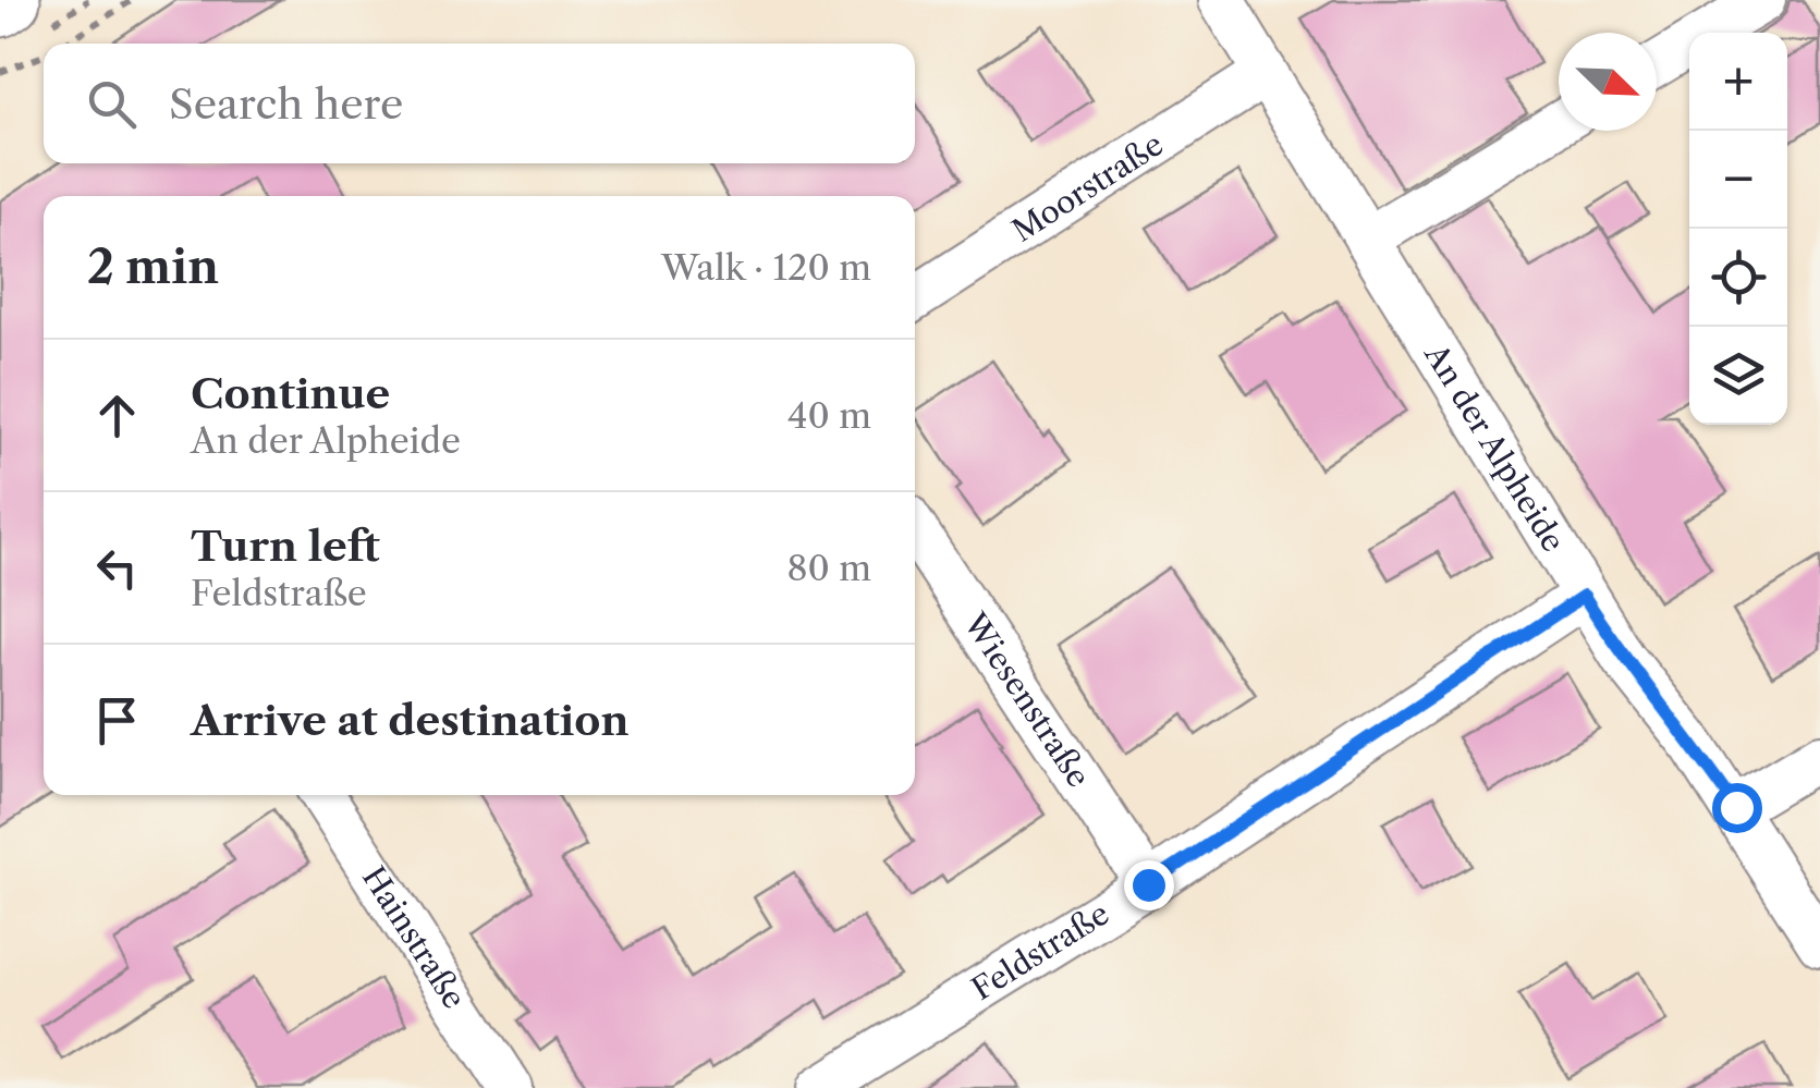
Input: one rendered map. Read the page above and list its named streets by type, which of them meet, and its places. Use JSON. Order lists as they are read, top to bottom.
{
  "streets": {
    "street": [
      "Moorstraße",
      "An der Alpheide",
      "Wiesenstraße",
      "Hainstraße",
      "Feldstraße"
    ]
  },
  "crossings": [
    ["Moorstraße", "An der Alpheide"],
    ["An der Alpheide", "Feldstraße"],
    ["Wiesenstraße", "Feldstraße"]
  ],
  "north": "bottom right",
  "page": {
    "map_buttons": ["+", "−"],
    "search": "Search here",
    "heading": ["2 min", "Walk · 120 m"],
    "list": [
      ["Continue", "An der Alpheide", "40 m"],
      ["Turn left", "Feldstraße", "80 m"],
      "Arrive at destination"
    ]
  }
}
